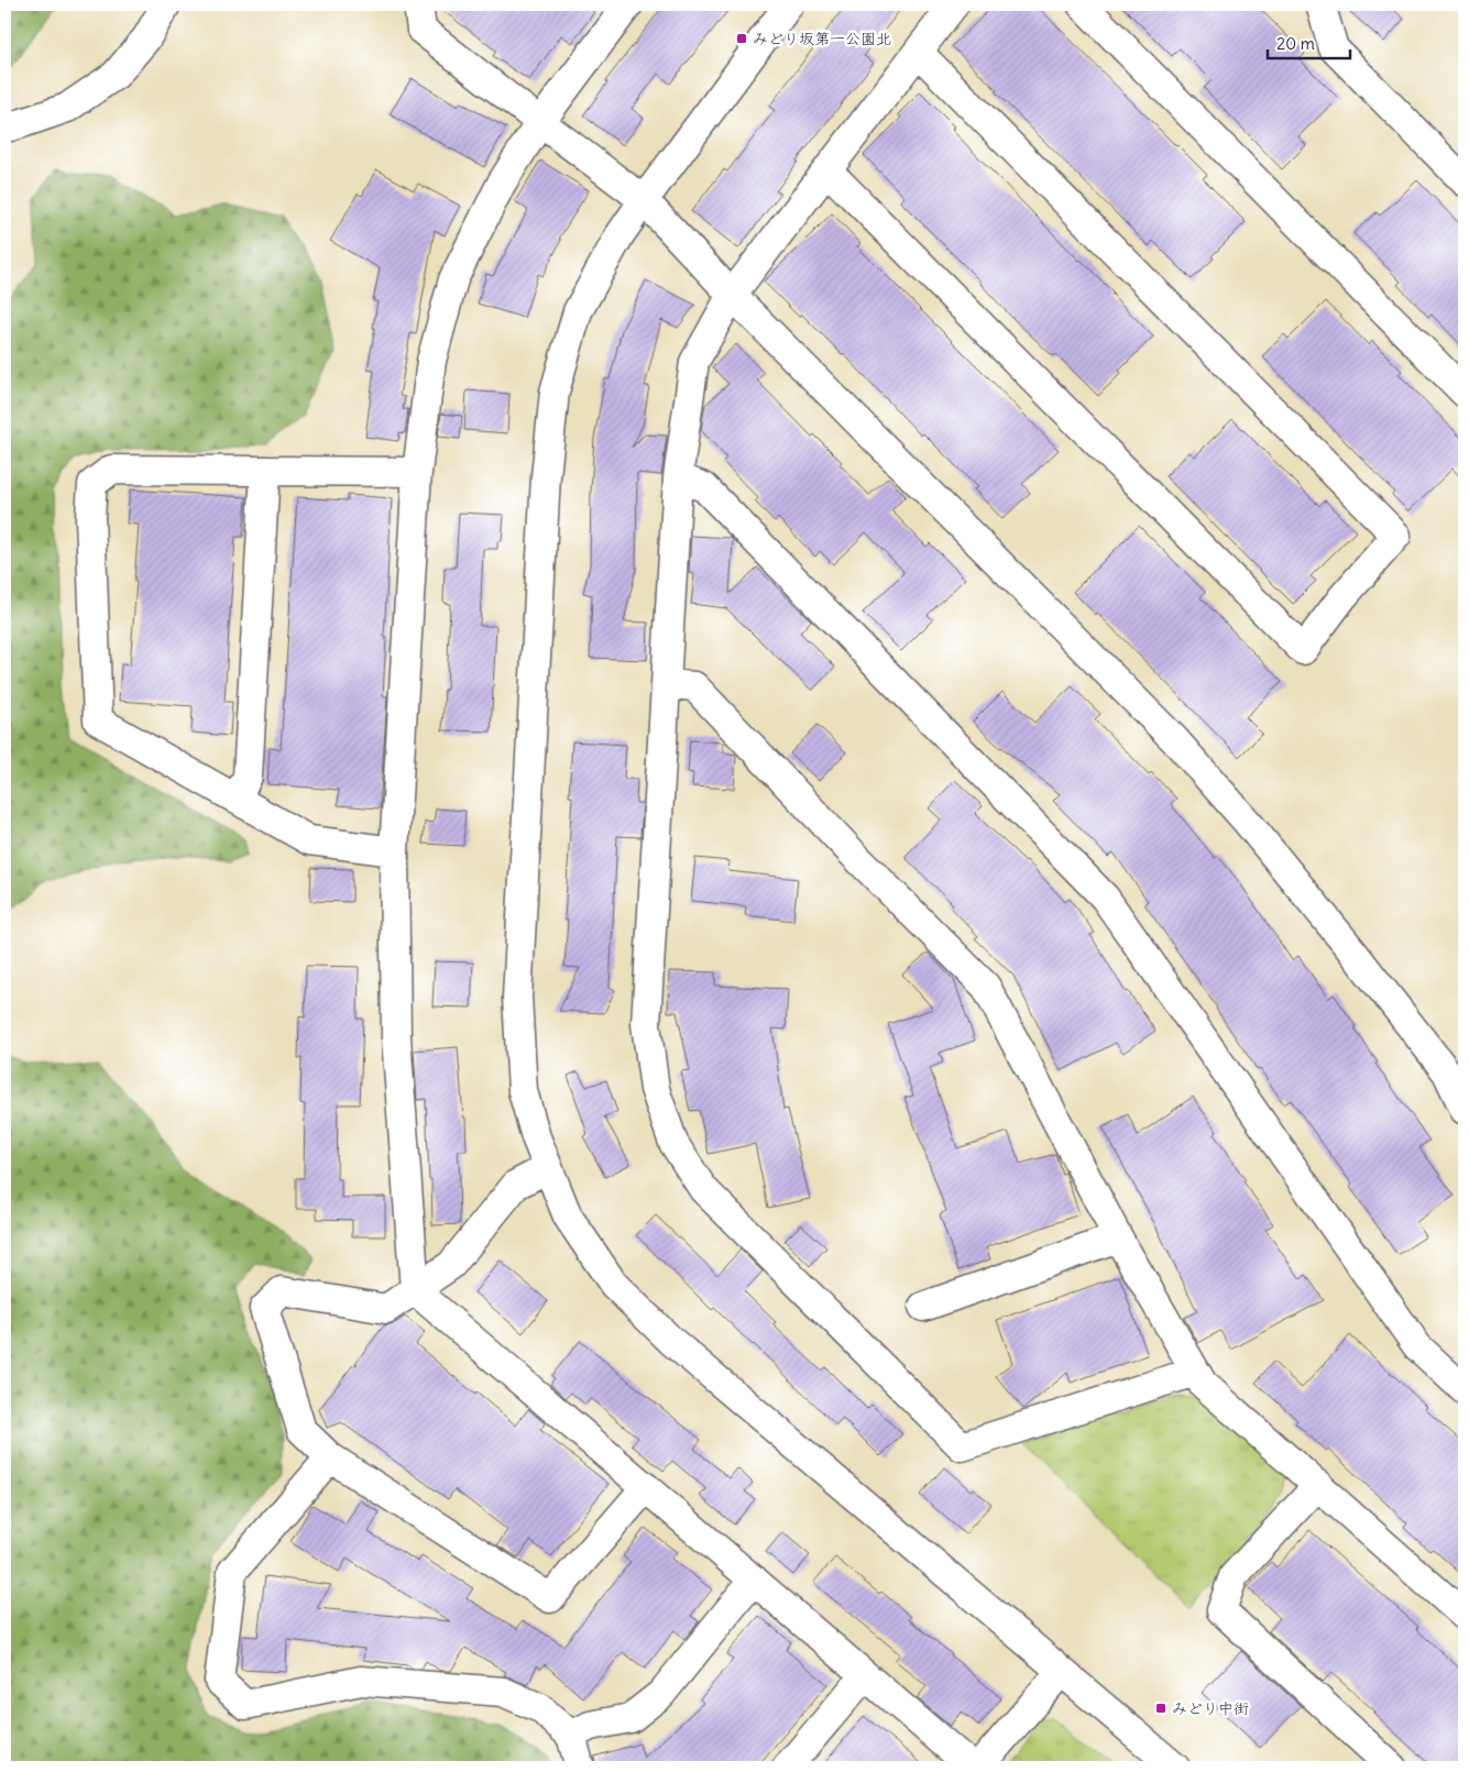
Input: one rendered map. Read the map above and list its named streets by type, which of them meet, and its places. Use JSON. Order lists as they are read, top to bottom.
{
  "places": {
    "transit": ["みどり坂第一公園北", "みどり中街"]
  },
  "scale_bar": "20 m"
}
